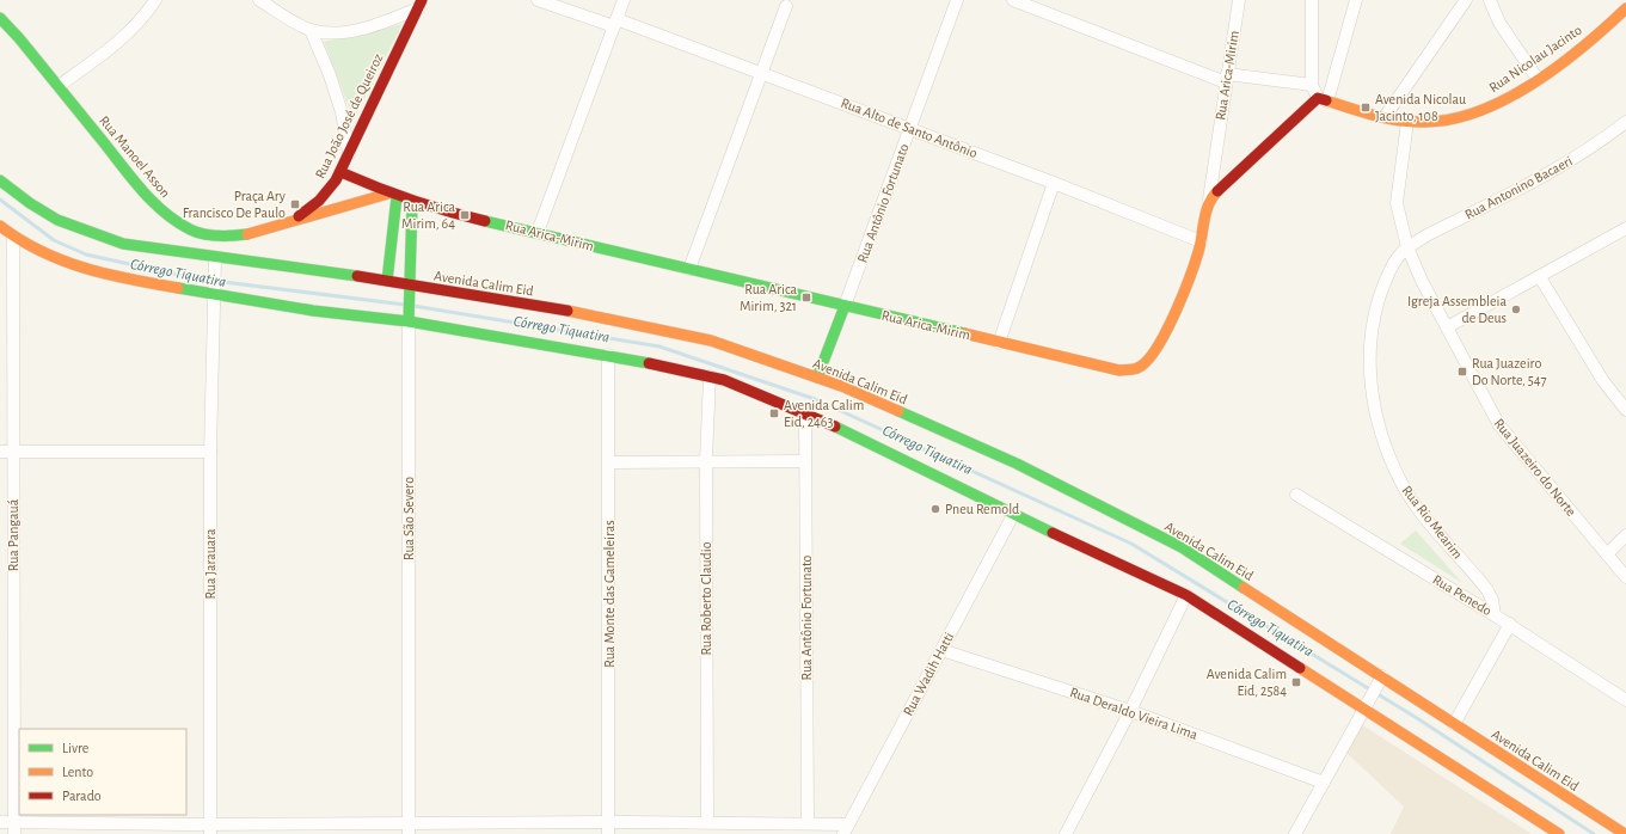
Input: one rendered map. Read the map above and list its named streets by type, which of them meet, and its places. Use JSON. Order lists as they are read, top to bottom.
{
  "streets": {
    "main road": [
      "Rua Nicolau Jacinto",
      "Rua Arica-Mirim",
      "Rua João José de Queiroz",
      "Rua Manoel Asson",
      "Rua Antônio Fortunato",
      "Avenida Calim Eid",
      "Rua São Severo"
    ],
    "street": [
      "Rua Alto de Santo Antônio",
      "Rua Antonino Bacaeri",
      "Rua Juazeiro do Norte",
      "Rua Rio Mearim",
      "Rua Pangauá",
      "Rua Jarauara",
      "Rua Monte das Gameleiras",
      "Rua Penedo",
      "Rua Roberto Claudio",
      "Rua Wadih Hatti",
      "Rua Deraldo Vieira Lima"
    ]
  },
  "crossings": [
    ["Rua Arica-Mirim", "Rua João José de Queiroz"],
    ["Rua Arica-Mirim", "Rua Alto de Santo Antônio"],
    ["Rua Arica-Mirim", "Rua Antônio Fortunato"],
    ["Rua Arica-Mirim", "Rua São Severo"],
    ["Rua João José de Queiroz", "Rua Manoel Asson"],
    ["Rua Alto de Santo Antônio", "Rua Antônio Fortunato"],
    ["Rua Antonino Bacaeri", "Rua Juazeiro do Norte"],
    ["Rua Antonino Bacaeri", "Rua Rio Mearim"],
    ["Rua Antônio Fortunato", "Avenida Calim Eid"],
    ["Avenida Calim Eid", "Rua São Severo"],
    ["Avenida Calim Eid", "Rua Jarauara"],
    ["Rua Juazeiro do Norte", "Rua Rio Mearim"],
    ["Rua Rio Mearim", "Rua Penedo"],
    ["Rua Wadih Hatti", "Rua Deraldo Vieira Lima"]
  ],
  "water": ["Córrego Tiquatira"],
  "places": {
    "transit": [
      "Avenida Nicolau Jacinto, 108",
      "Praça Ary Francisco De Paulo",
      "Rua Arica Mirim, 64",
      "Rua Arica Mirim, 321",
      "Rua Juazeiro Do Norte, 547",
      "Avenida Calim Eid, 2463",
      "Avenida Calim Eid, 2584"
    ],
    "other": ["Igreja Assembleia de Deus", "Pneu Remold"]
  },
  "legend": ["Livre", "Lento", "Parado"]
}
